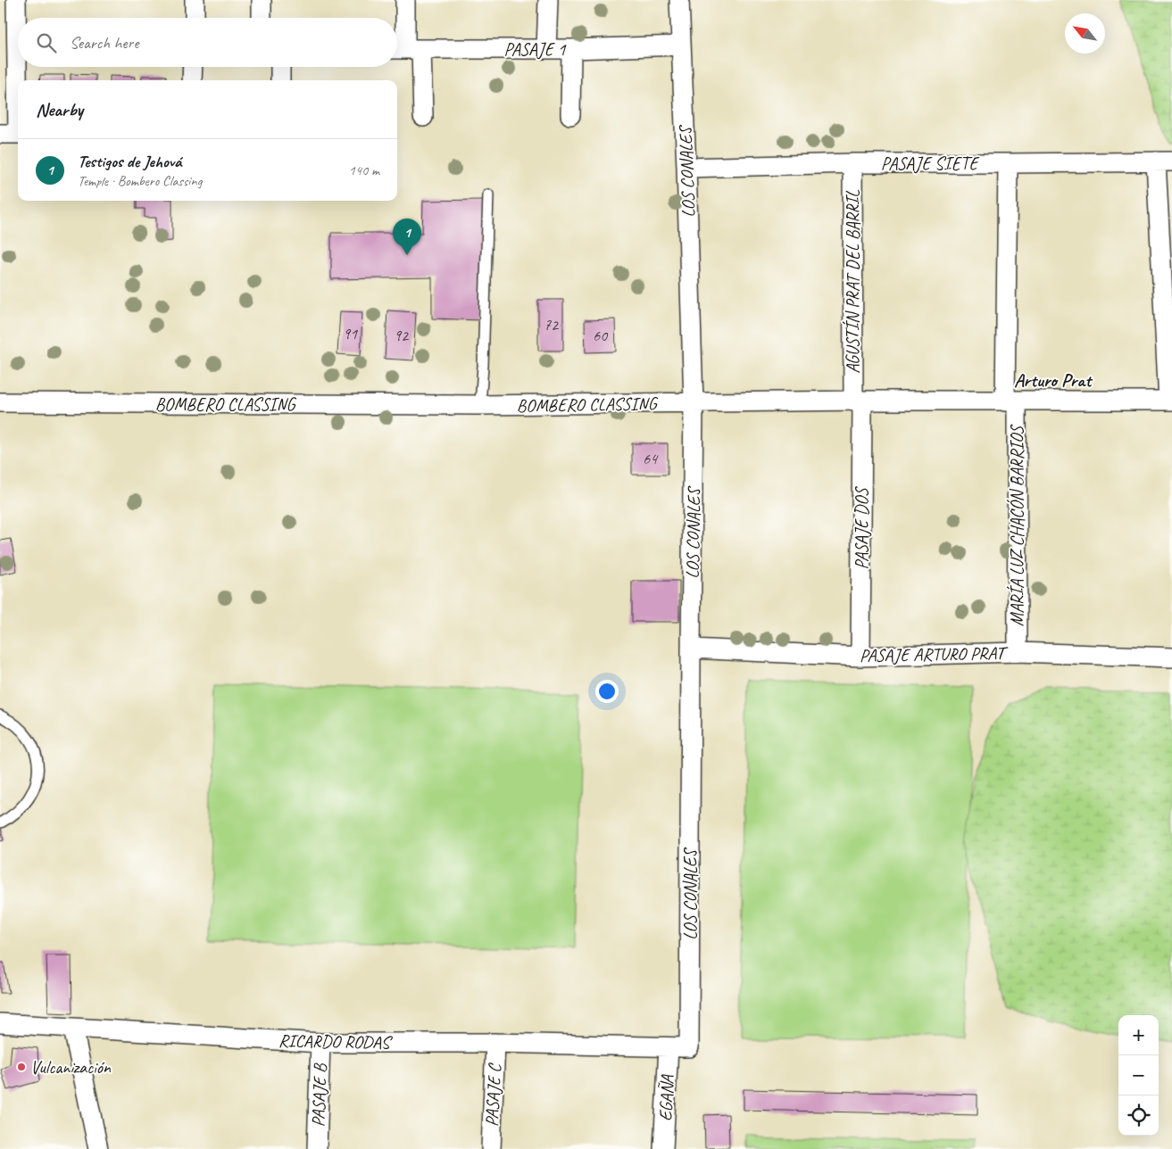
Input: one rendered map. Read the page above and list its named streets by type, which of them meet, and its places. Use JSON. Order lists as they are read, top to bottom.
{
  "streets": {
    "street": [
      "PASAJE 1",
      "PASAJE SIETE",
      "LOS CONALES",
      "AGUSTÍN PRAT DEL BARRIL",
      "BOMBERO CLASSING",
      "MARÍA LUZ CHACÓN BARRIOS",
      "PASAJE DOS",
      "PASAJE ARTURO PRAT",
      "RICARDO RODAS",
      "PASAJE B",
      "PASAJE C",
      "EGAÑA"
    ]
  },
  "crossings": [
    ["PASAJE 1", "LOS CONALES"],
    ["PASAJE SIETE", "LOS CONALES"],
    ["PASAJE SIETE", "AGUSTÍN PRAT DEL BARRIL"],
    ["PASAJE SIETE", "MARÍA LUZ CHACÓN BARRIOS"],
    ["LOS CONALES", "BOMBERO CLASSING"],
    ["LOS CONALES", "PASAJE ARTURO PRAT"],
    ["LOS CONALES", "RICARDO RODAS"],
    ["LOS CONALES", "EGAÑA"],
    ["AGUSTÍN PRAT DEL BARRIL", "BOMBERO CLASSING"],
    ["AGUSTÍN PRAT DEL BARRIL", "PASAJE DOS"],
    ["BOMBERO CLASSING", "MARÍA LUZ CHACÓN BARRIOS"],
    ["BOMBERO CLASSING", "PASAJE DOS"],
    ["MARÍA LUZ CHACÓN BARRIOS", "PASAJE ARTURO PRAT"],
    ["PASAJE DOS", "PASAJE ARTURO PRAT"],
    ["RICARDO RODAS", "PASAJE B"],
    ["RICARDO RODAS", "PASAJE C"],
    ["RICARDO RODAS", "EGAÑA"]
  ],
  "districts": ["Arturo Prat"],
  "places": ["Vulcanización"],
  "house_numbers": [
    "72",
    "91",
    "92",
    "60",
    "64"
  ],
  "north": "top left",
  "page": {
    "search": "Search here",
    "heading": "Nearby",
    "list": [
      {
        "mark": "1",
        "name": "Testigos de Jehová",
        "note": "Temple · Bombero Classing",
        "value": "140 m"
      }
    ],
    "pins": "1",
    "map_buttons": ["+", "−"]
  }
}
